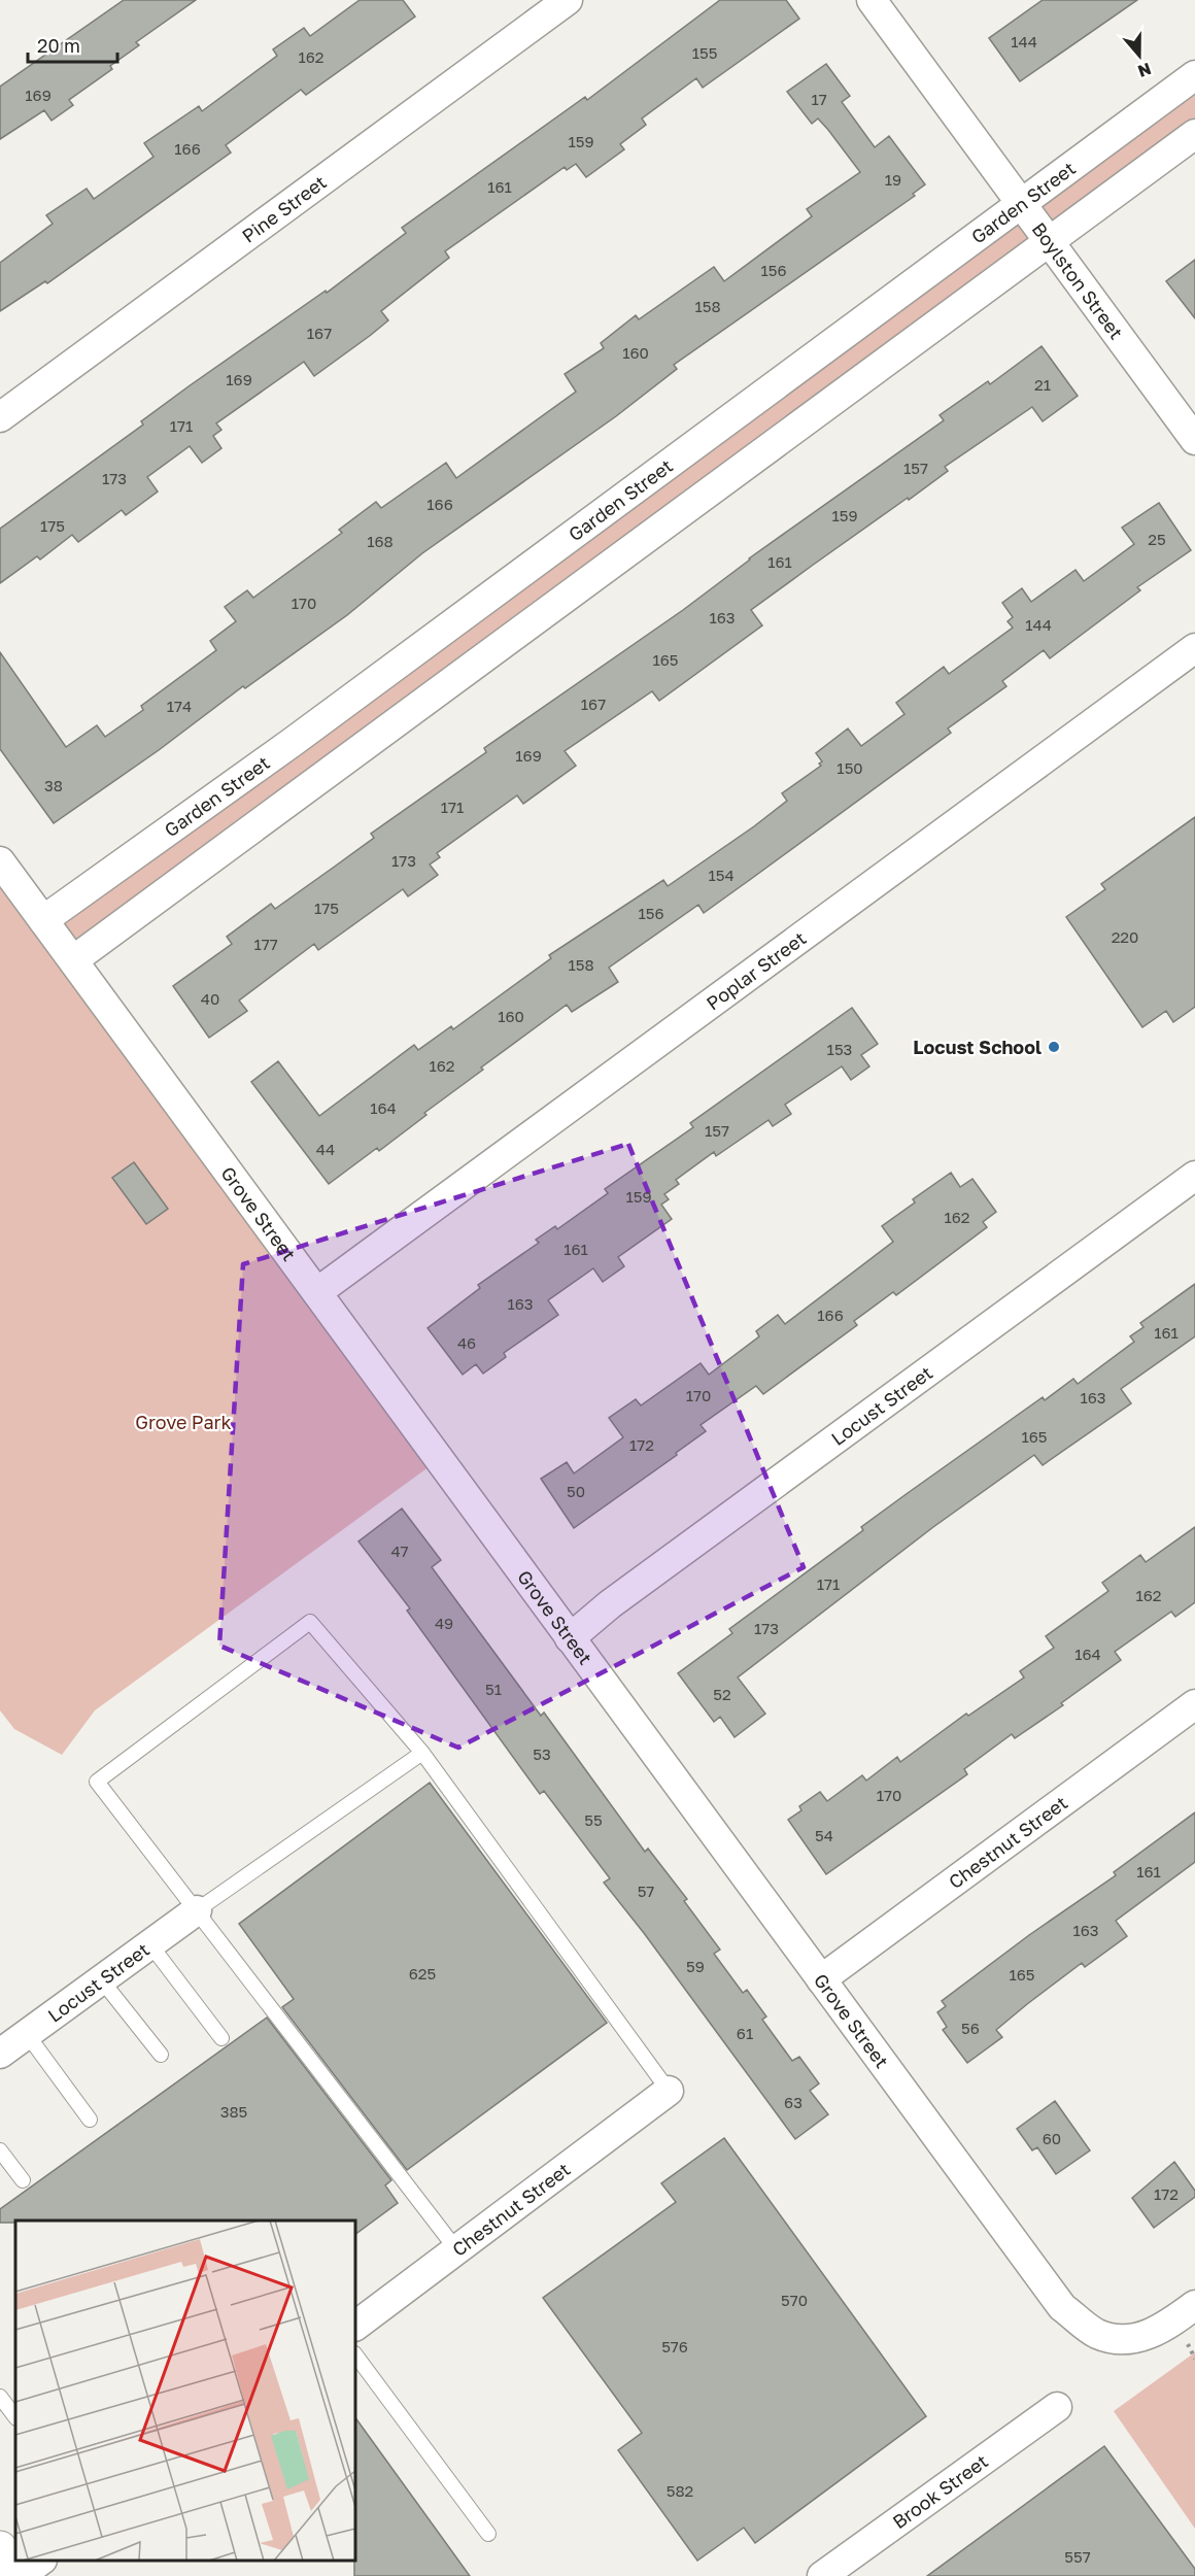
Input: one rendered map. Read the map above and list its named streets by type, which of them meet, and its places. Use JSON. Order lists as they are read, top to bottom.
{
  "streets": {
    "street": [
      "Garden Street",
      "Pine Street",
      "Boylston Street",
      "Poplar Street",
      "Grove Street",
      "Locust Street",
      "Chestnut Street",
      "Brook Street"
    ]
  },
  "crossings": [
    ["Garden Street", "Boylston Street"],
    ["Garden Street", "Grove Street"],
    ["Poplar Street", "Grove Street"],
    ["Grove Street", "Locust Street"],
    ["Grove Street", "Chestnut Street"]
  ],
  "parks": ["Grove Park"],
  "places": ["Locust School"],
  "house_numbers": [
    "144",
    "155",
    "162",
    "169",
    "17",
    "159",
    "166",
    "19",
    "161",
    "156",
    "158",
    "167",
    "160",
    "169",
    "21",
    "171",
    "157",
    "173",
    "166",
    "159",
    "175",
    "25",
    "168",
    "161",
    "170",
    "163",
    "144",
    "165",
    "167",
    "174",
    "169",
    "150",
    "38",
    "171",
    "173",
    "154",
    "175",
    "156",
    "220",
    "177",
    "158",
    "40",
    "160",
    "153",
    "162",
    "164",
    "157",
    "44",
    "159",
    "162",
    "161",
    "163",
    "166",
    "161",
    "46",
    "170",
    "163",
    "165",
    "172",
    "50",
    "47",
    "171",
    "162",
    "49",
    "173",
    "164",
    "51",
    "52",
    "53",
    "170",
    "55",
    "54",
    "161",
    "57",
    "163",
    "59",
    "625",
    "165",
    "56",
    "61",
    "63",
    "385",
    "60",
    "172",
    "570",
    "576",
    "582",
    "557"
  ],
  "scale_bar": "20 m",
  "north": "bottom"
}
